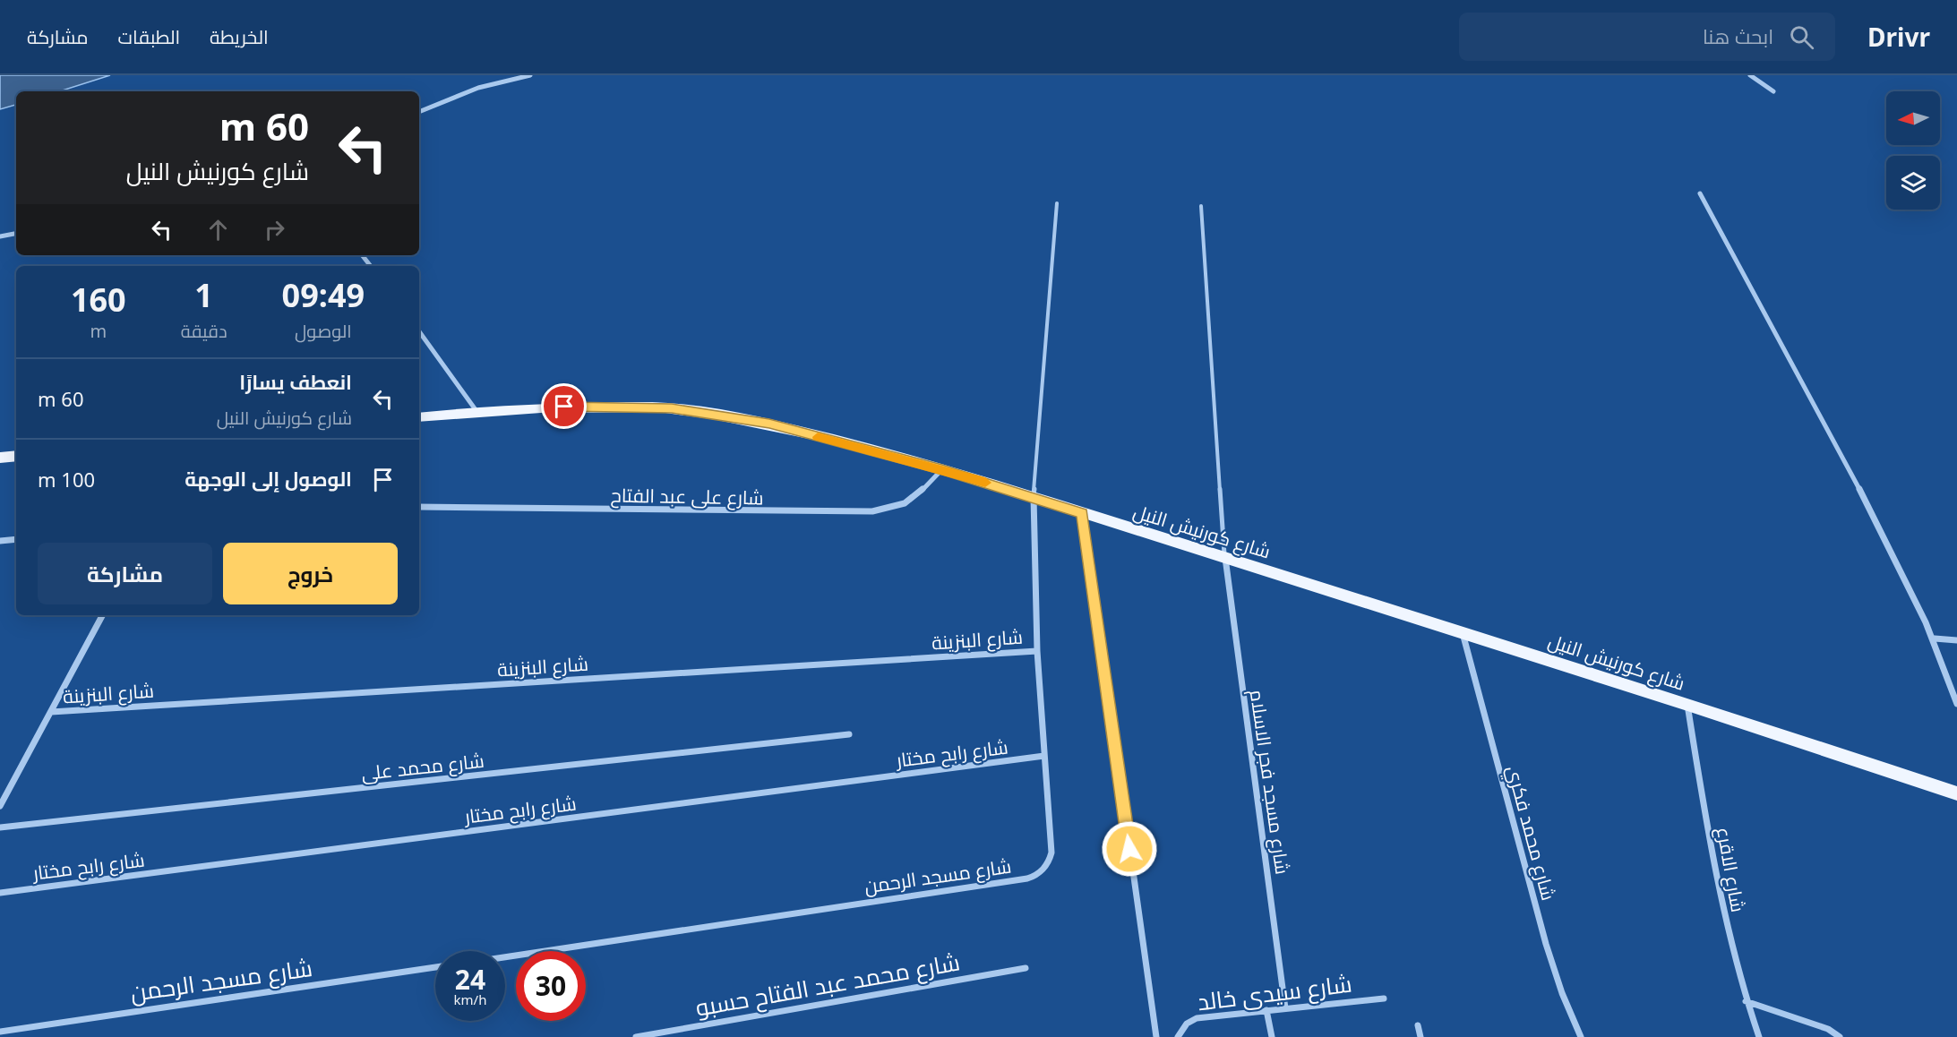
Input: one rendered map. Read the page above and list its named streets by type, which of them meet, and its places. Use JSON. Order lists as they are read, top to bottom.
{
  "streets": {
    "main road": ["شارع كورنيش النيل"],
    "street": [
      "شارع على عبد الفتاح",
      "شارع البنزينة",
      "شارع رابح مختار",
      "شارع محمد على",
      "شارع مسجد فجر الاسلام",
      "شارع محمد فكري",
      "شارع الاقرع",
      "شارع مسجد الرحمن",
      "شارع محمد عبد الفتاح حسبو",
      "شارع سيدى خالد"
    ]
  },
  "crossings": [
    ["شارع على عبد الفتاح", "شارع كورنيش النيل"],
    ["شارع كورنيش النيل", "شارع مسجد فجر الاسلام"],
    ["شارع كورنيش النيل", "شارع محمد فكري"],
    ["شارع كورنيش النيل", "شارع الاقرع"],
    ["شارع كورنيش النيل", "شارع مسجد الرحمن"],
    ["شارع البنزينة", "شارع مسجد الرحمن"],
    ["شارع رابح مختار", "شارع مسجد الرحمن"],
    ["شارع مسجد فجر الاسلام", "شارع سيدى خالد"]
  ],
  "north": "left",
  "page": {
    "header": "Drivr",
    "search": "ابحث هنا",
    "nav": ["الخريطة", "الطبقات", "مشاركة"],
    "turn": ["60 m", "شارع كورنيش النيل"],
    "eta": [
      "09:49",
      "الوصول",
      "1",
      "دقيقة",
      "160",
      "m"
    ],
    "list": [
      {
        "name": "انعطف يسارًا",
        "note": "شارع كورنيش النيل",
        "value": "60 m"
      },
      {
        "name": "الوصول إلى الوجهة",
        "value": "100 m"
      }
    ],
    "buttons": ["خروج", "مشاركة"],
    "speed": "24 km/h",
    "limit": "30"
  }
}
